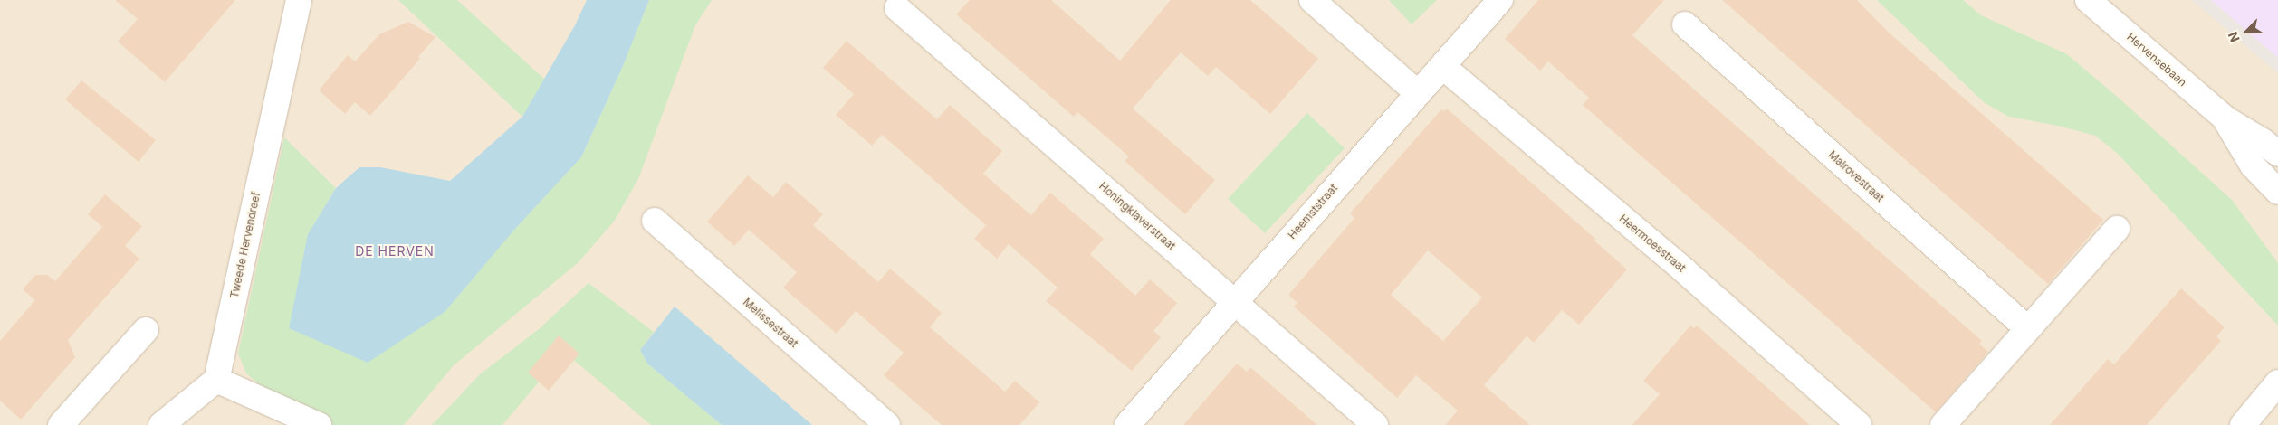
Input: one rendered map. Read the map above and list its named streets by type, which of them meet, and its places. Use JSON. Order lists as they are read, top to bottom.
{
  "streets": {
    "street": [
      "Hervensebaan",
      "Malrovestraat",
      "Heemststraat",
      "Honingklaverstraat",
      "Heermoesstraat",
      "Tweede Hervendreef",
      "Melissestraat"
    ]
  },
  "crossings": [
    ["Heemststraat", "Honingklaverstraat"],
    ["Heemststraat", "Heermoesstraat"]
  ],
  "districts": ["DE HERVEN"],
  "north": "bottom left"
}
